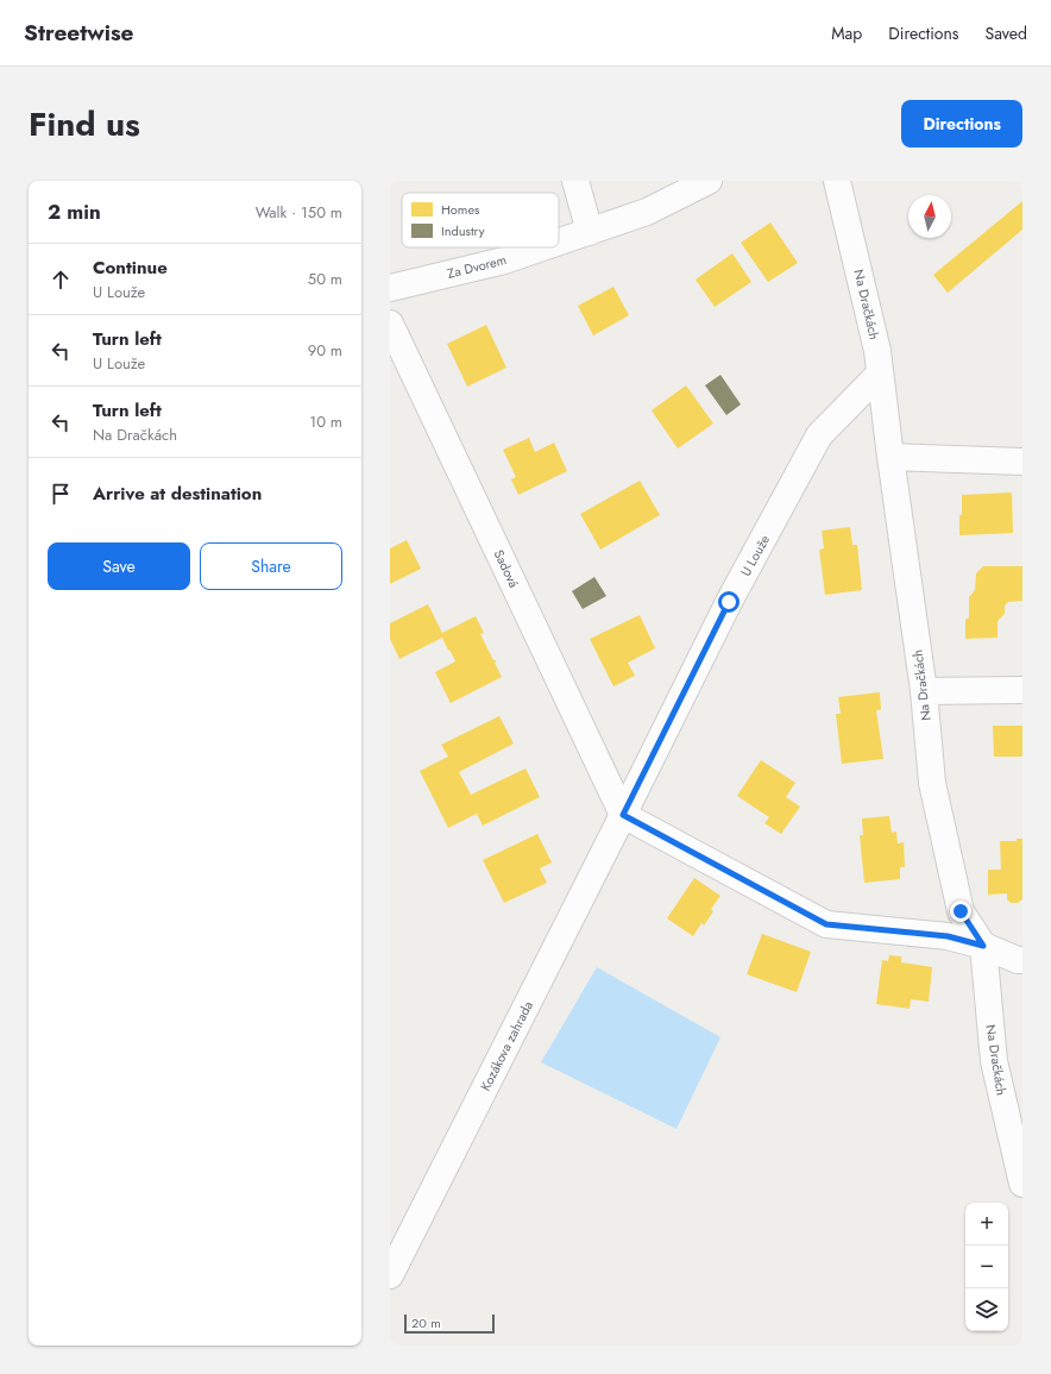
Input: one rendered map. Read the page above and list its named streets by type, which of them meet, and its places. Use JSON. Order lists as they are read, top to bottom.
{
  "streets": {
    "street": [
      "Za Dvorem",
      "Na Dračkách",
      "U Louže",
      "Sadová",
      "Kozákova zahrada"
    ]
  },
  "crossings": [
    ["Na Dračkách", "U Louže"],
    ["U Louže", "Sadová"],
    ["U Louže", "Kozákova zahrada"],
    ["Sadová", "Kozákova zahrada"]
  ],
  "legend": ["Homes", "Industry"],
  "scale_bar": "20 m",
  "north": "top",
  "page": {
    "header": "Streetwise",
    "nav": ["Map", "Directions", "Saved"],
    "title": "Find us",
    "buttons": [
      "Directions",
      ["Save", "Share"]
    ],
    "heading": ["2 min", "Walk · 150 m"],
    "list": [
      ["Continue", "U Louže", "50 m"],
      ["Turn left", "U Louže", "90 m"],
      ["Turn left", "Na Dračkách", "10 m"],
      "Arrive at destination"
    ],
    "map_buttons": ["+", "−"],
    "scale": "20 m"
  }
}
